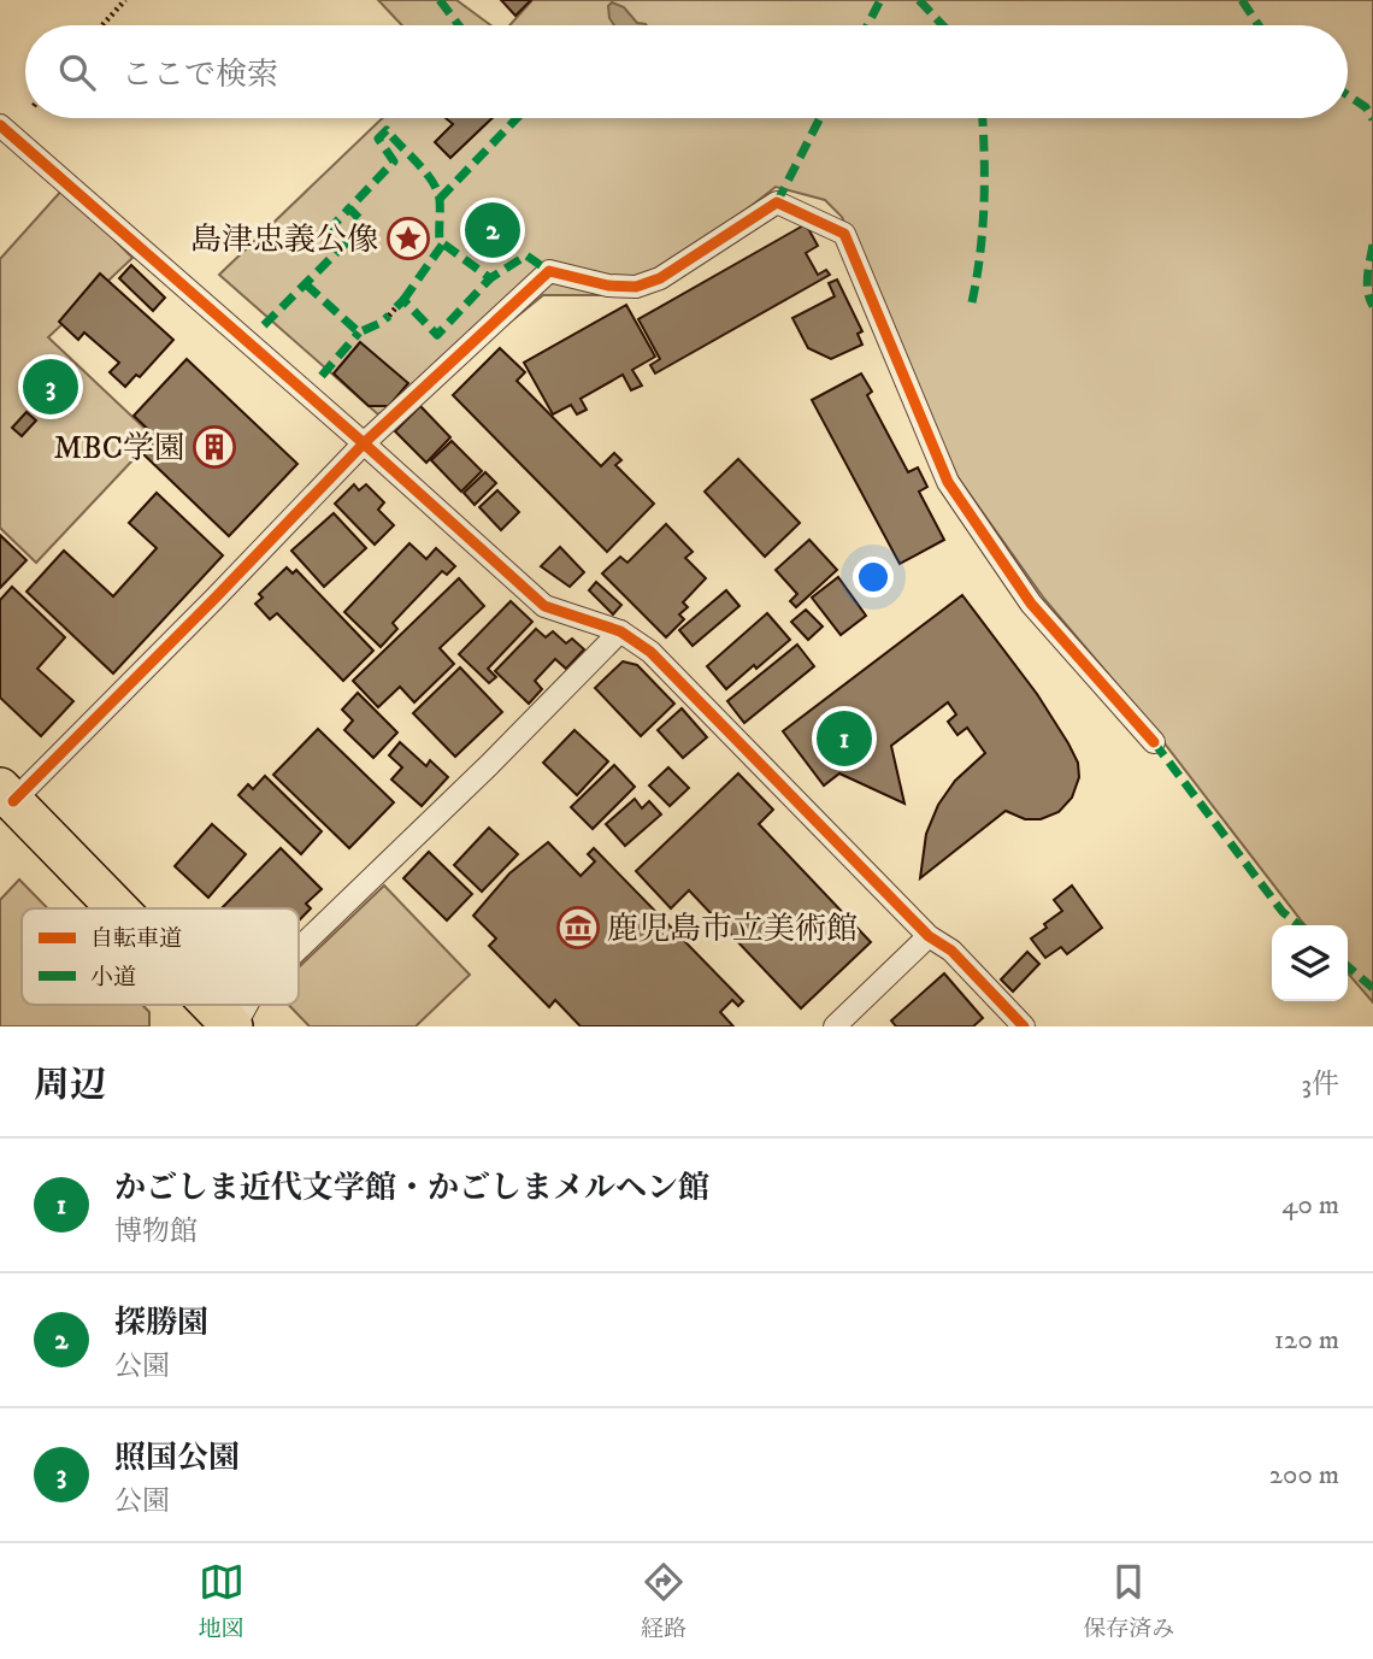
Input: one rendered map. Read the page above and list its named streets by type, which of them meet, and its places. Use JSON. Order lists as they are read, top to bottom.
{
  "places": {
    "place": ["島津忠義公像"],
    "building": ["MBC学園"],
    "museum": ["鹿児島市立美術館"]
  },
  "legend": ["自転車道", "小道"],
  "page": {
    "search": "ここで検索",
    "pins": ["2", "3", "1"],
    "heading": ["周辺", "3件"],
    "list": [
      {
        "mark": "1",
        "name": "かごしま近代文学館・かごしまメルヘン館",
        "note": "博物館",
        "value": "40 m"
      },
      {
        "mark": "2",
        "name": "探勝園",
        "note": "公園",
        "value": "120 m"
      },
      {
        "mark": "3",
        "name": "照国公園",
        "note": "公園",
        "value": "200 m"
      }
    ],
    "nav": ["地図", "経路", "保存済み"]
  }
}
